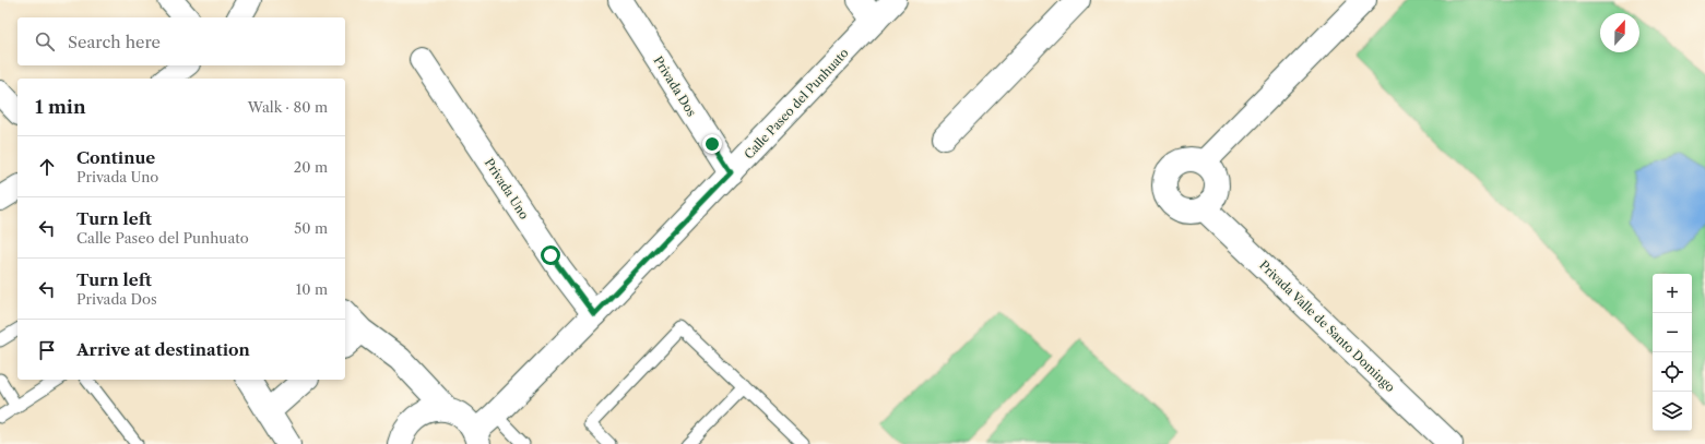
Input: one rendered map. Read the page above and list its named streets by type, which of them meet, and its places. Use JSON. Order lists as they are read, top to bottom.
{
  "streets": {
    "street": [
      "Privada Dos",
      "Calle Paseo del Punhuato",
      "Privada Uno",
      "Privada Valle de Santo Domingo"
    ]
  },
  "crossings": [
    ["Privada Dos", "Calle Paseo del Punhuato"],
    ["Calle Paseo del Punhuato", "Privada Uno"]
  ],
  "north": "top",
  "page": {
    "search": "Search here",
    "heading": ["1 min", "Walk · 80 m"],
    "list": [
      ["Continue", "Privada Uno", "20 m"],
      ["Turn left", "Calle Paseo del Punhuato", "50 m"],
      ["Turn left", "Privada Dos", "10 m"],
      "Arrive at destination"
    ],
    "map_buttons": ["+", "−"]
  }
}
